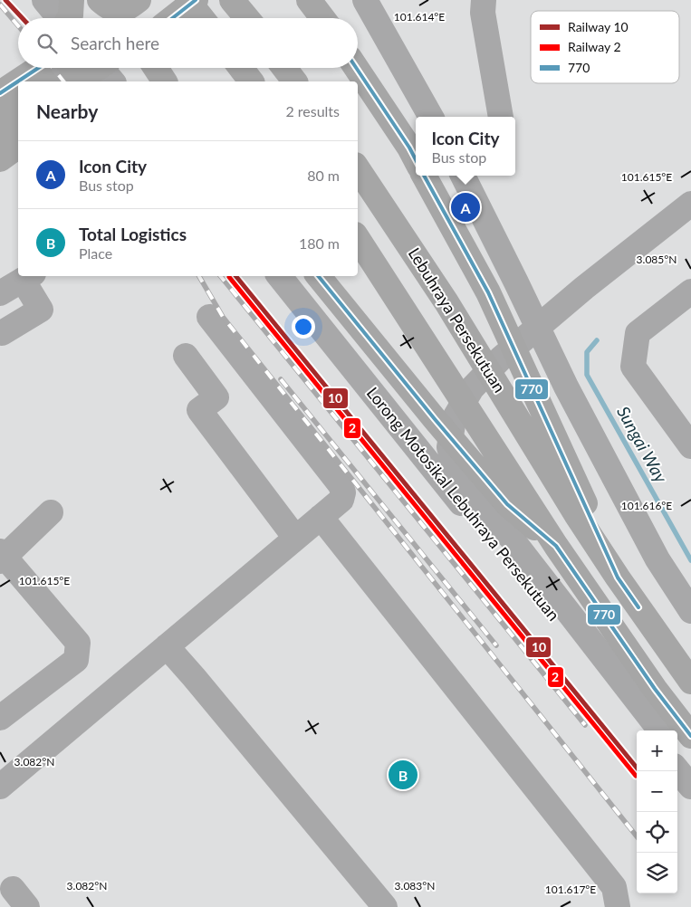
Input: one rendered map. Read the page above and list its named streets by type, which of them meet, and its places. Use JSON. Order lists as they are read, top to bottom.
{
  "streets": {
    "highway": ["Lebuhraya Persekutuan"],
    "street": ["Lorong Motosikal Lebuhraya Persekutuan"]
  },
  "water": ["Sungai Way"],
  "lines": ["rail line 10", "transit line 770", "rail line 2"],
  "legend": ["Railway 10", "Railway 2", "770"],
  "page": {
    "search": "Search here",
    "heading": ["Nearby", "2 results"],
    "popup": ["Icon City", "Bus stop"],
    "list": [
      {
        "mark": "A",
        "name": "Icon City",
        "note": "Bus stop",
        "value": "80 m"
      },
      {
        "mark": "B",
        "name": "Total Logistics",
        "note": "Place",
        "value": "180 m"
      }
    ],
    "pins": ["A", "B"],
    "map_buttons": ["+", "−"]
  },
  "coordinates": [
    "101.614°E",
    "101.615°E",
    "3.085°N",
    "101.616°E",
    "3.082°N",
    "3.083°N",
    "101.617°E"
  ]
}
